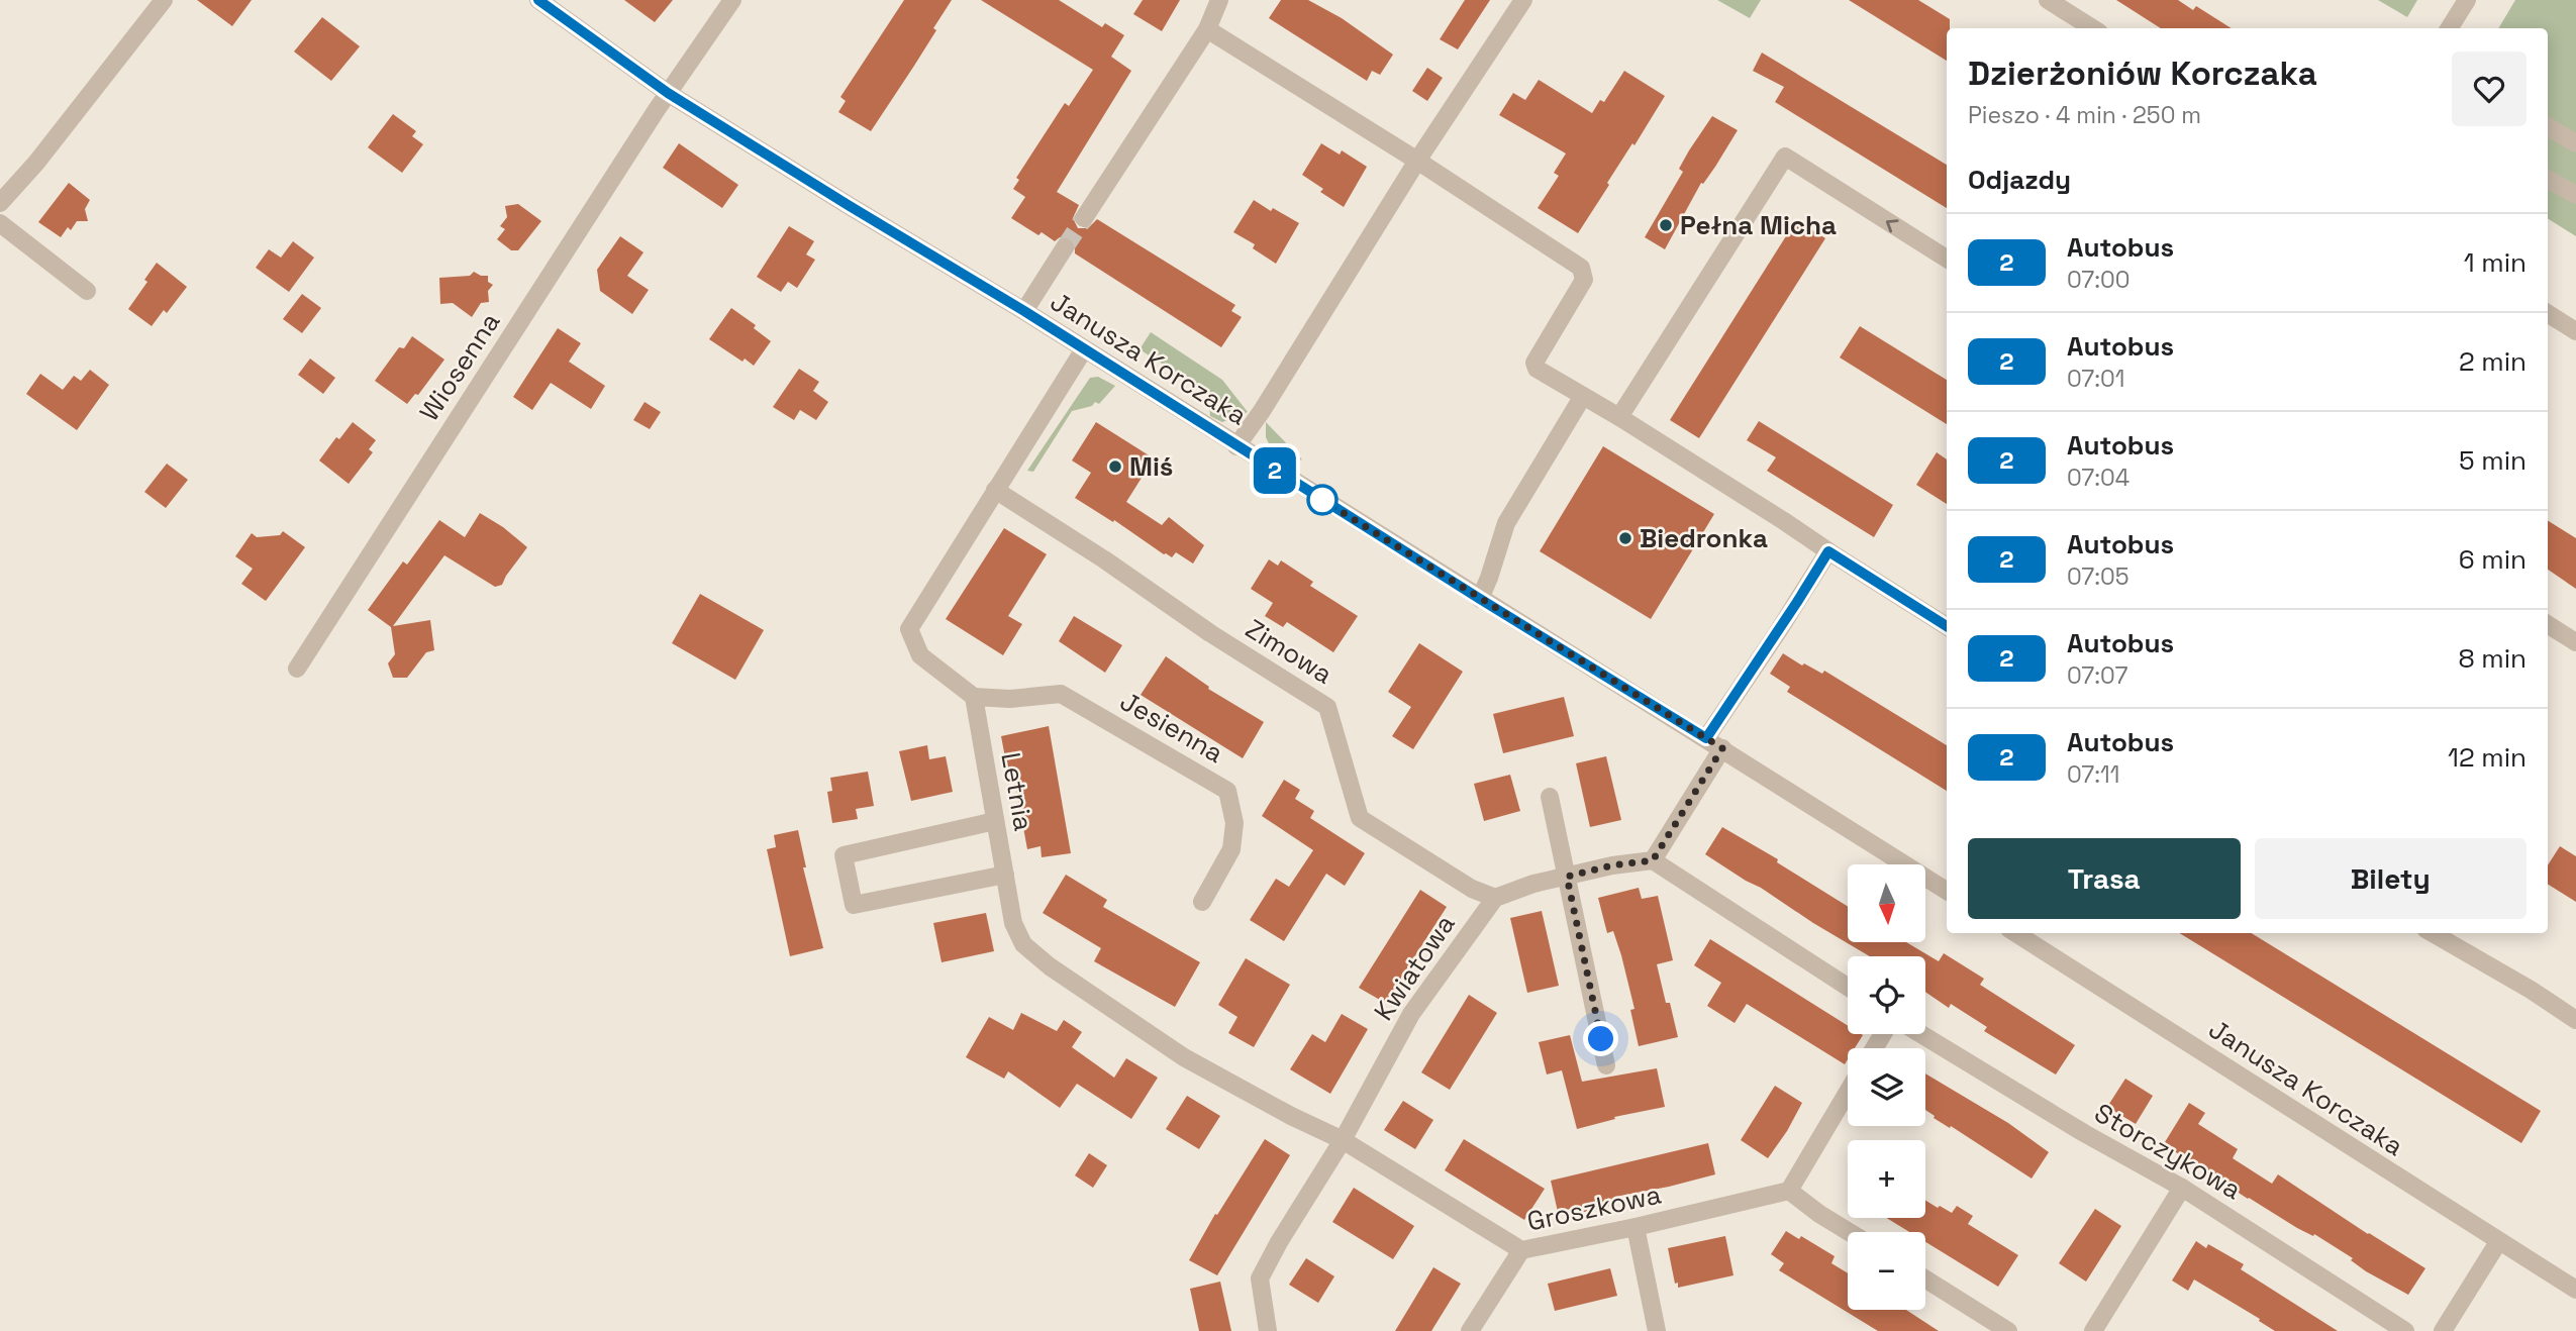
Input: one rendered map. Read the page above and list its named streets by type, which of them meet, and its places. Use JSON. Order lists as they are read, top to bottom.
{
  "streets": {
    "street": [
      "Janusza Korczaka",
      "Wiosenna",
      "Zimowa",
      "Jesienna",
      "Letnia",
      "Kwiatowa",
      "Storczykowa",
      "Groszkowa"
    ]
  },
  "crossings": [
    ["Janusza Korczaka", "Wiosenna"],
    ["Zimowa", "Kwiatowa"],
    ["Jesienna", "Letnia"],
    ["Letnia", "Kwiatowa"],
    ["Letnia", "Groszkowa"],
    ["Kwiatowa", "Groszkowa"]
  ],
  "places": ["Pełna Micha", "Miś", "Biedronka"],
  "lines": ["bus line 2"],
  "north": "bottom",
  "page": {
    "on_map": "2",
    "heading": [
      ["Dzierżoniów Korczaka", "Pieszo · 4 min · 250 m"],
      "Odjazdy"
    ],
    "list": [
      {
        "mark": "2",
        "name": "Autobus",
        "note": "07:00",
        "value": "1 min"
      },
      {
        "mark": "2",
        "name": "Autobus",
        "note": "07:01",
        "value": "2 min"
      },
      {
        "mark": "2",
        "name": "Autobus",
        "note": "07:04",
        "value": "5 min"
      },
      {
        "mark": "2",
        "name": "Autobus",
        "note": "07:05",
        "value": "6 min"
      },
      {
        "mark": "2",
        "name": "Autobus",
        "note": "07:07",
        "value": "8 min"
      },
      {
        "mark": "2",
        "name": "Autobus",
        "note": "07:11",
        "value": "12 min"
      }
    ],
    "buttons": ["Trasa", "Bilety"],
    "map_buttons": ["+", "−"]
  }
}
